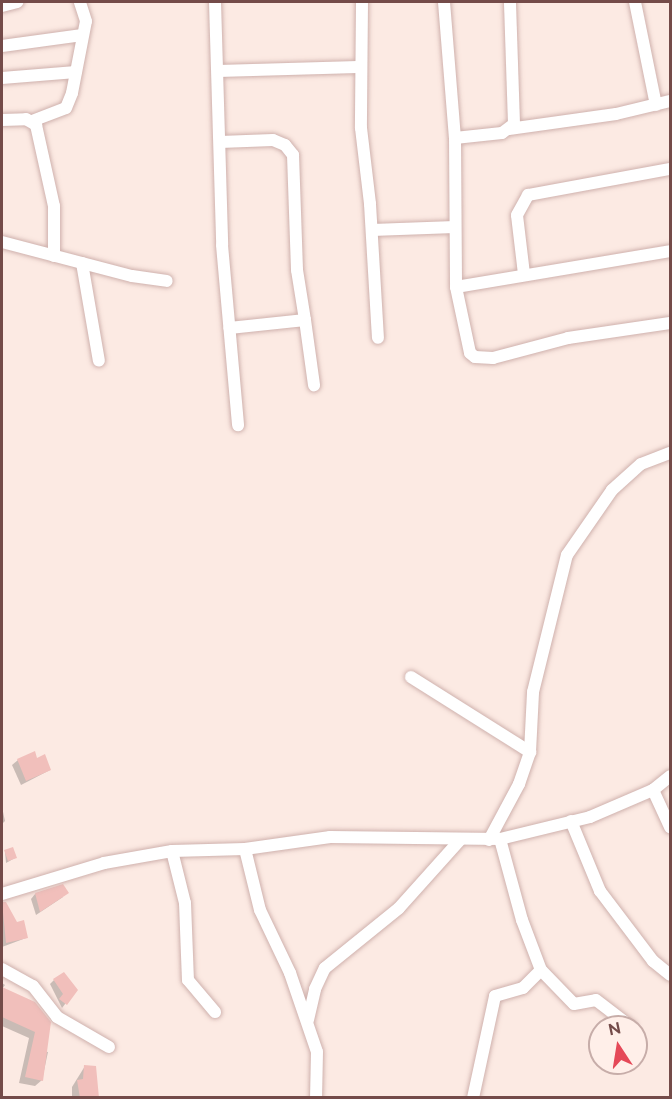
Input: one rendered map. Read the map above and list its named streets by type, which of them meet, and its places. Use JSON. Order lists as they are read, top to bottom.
{
  "north": "top"
}
